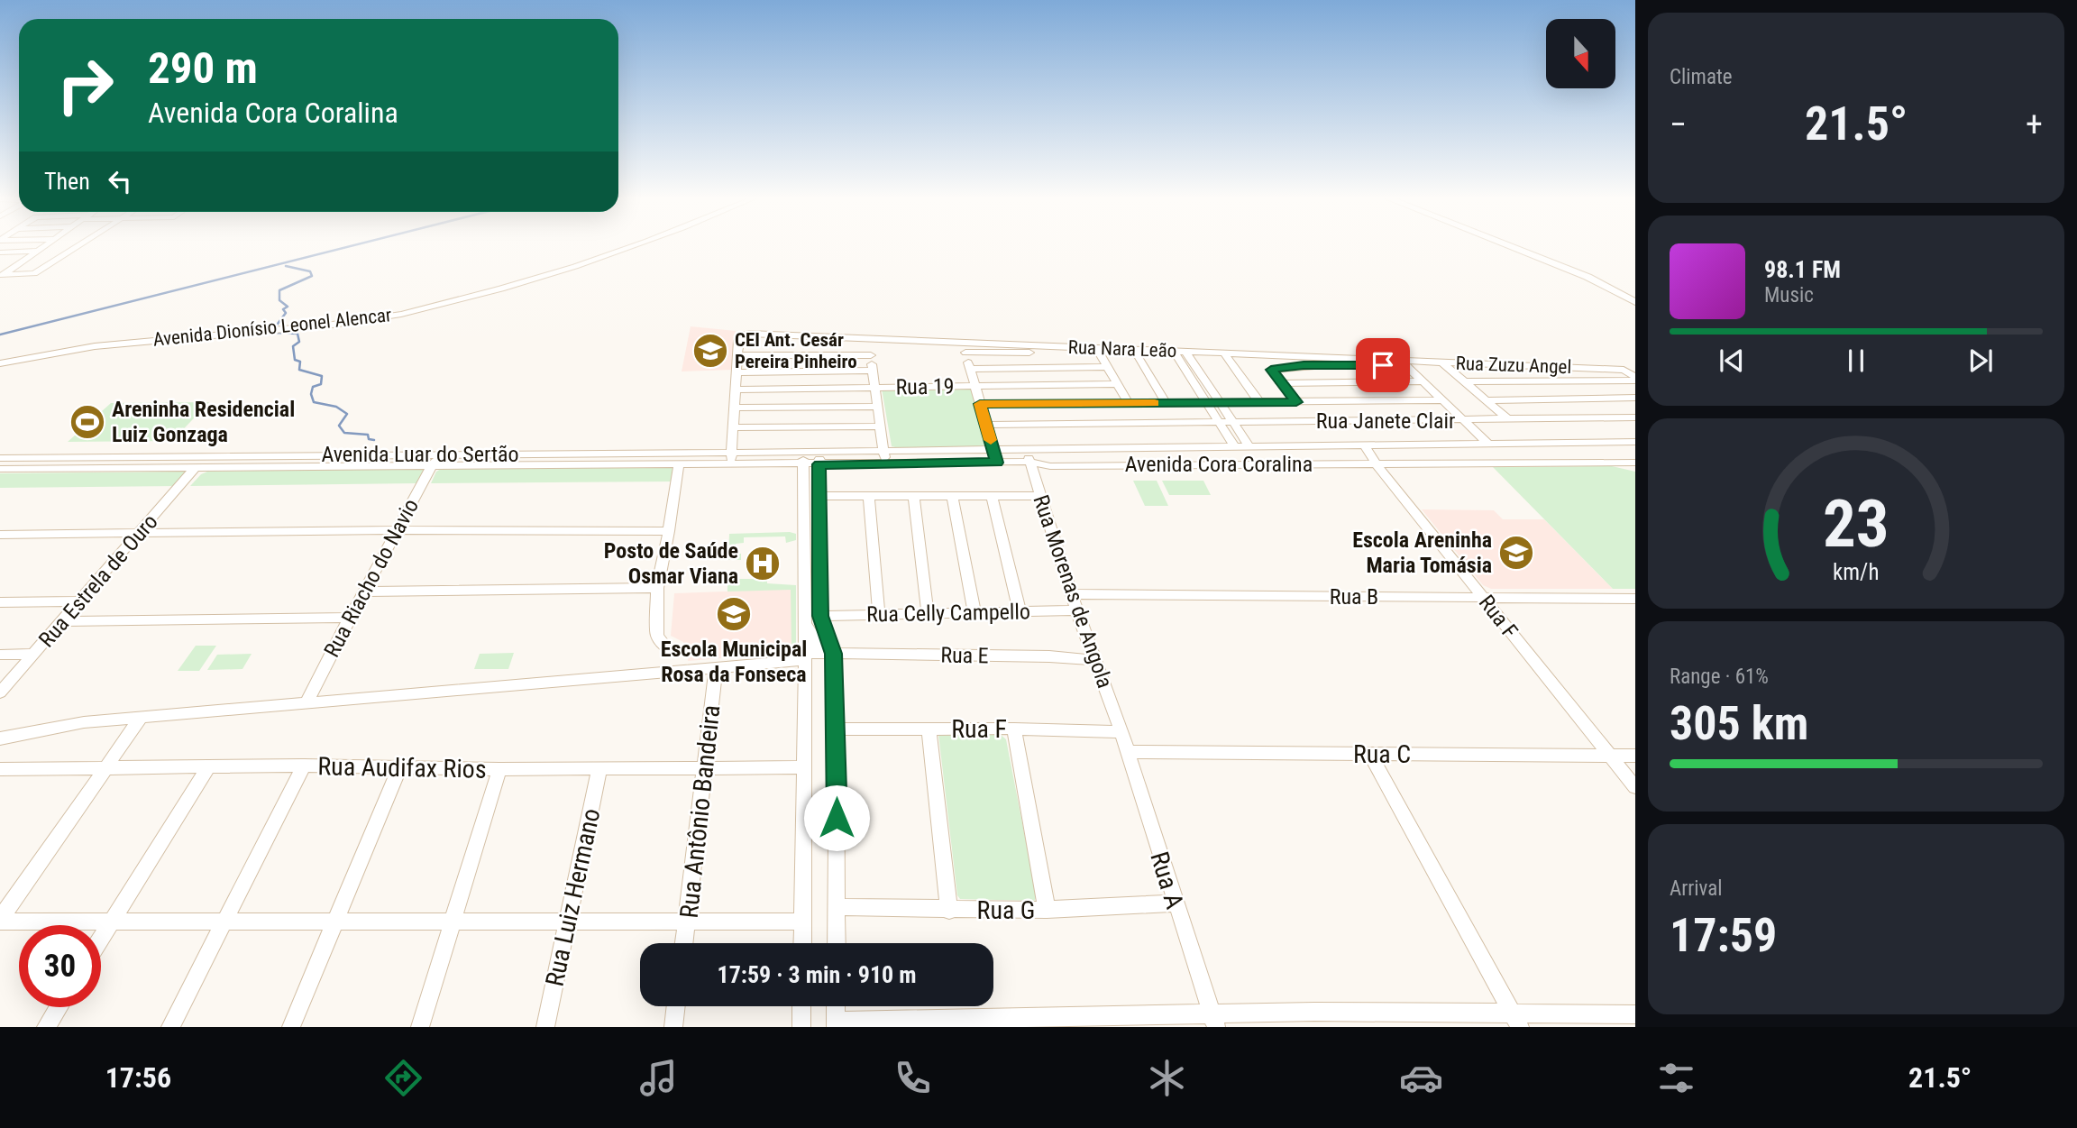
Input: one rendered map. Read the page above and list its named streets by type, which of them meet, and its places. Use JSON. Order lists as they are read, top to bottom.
{
  "streets": {
    "street": [
      "Avenida Dionísio Leonel Alencar",
      "Rua Nara Leão",
      "Rua Zuzu Angel",
      "Rua 19",
      "Rua Janete Clair",
      "Avenida Luar do Sertão",
      "Avenida Cora Coralina",
      "Rua Riacho do Navio",
      "Rua Estrela de Ouro",
      "Rua Morenas de Angola",
      "Rua B",
      "Rua Celly Campello",
      "Rua F",
      "Rua E",
      "Rua C",
      "Rua Audifax Rios",
      "Rua Antônio Bandeira",
      "Rua A",
      "Rua Luiz Hermano",
      "Rua G"
    ]
  },
  "crossings": [
    ["Rua Nara Leão", "Rua Zuzu Angel"],
    ["Avenida Luar do Sertão", "Avenida Cora Coralina"],
    ["Avenida Luar do Sertão", "Rua Riacho do Navio"],
    ["Avenida Luar do Sertão", "Rua Estrela de Ouro"],
    ["Avenida Cora Coralina", "Rua Morenas de Angola"],
    ["Avenida Cora Coralina", "Rua F"],
    ["Rua Riacho do Navio", "Rua E"],
    ["Rua Morenas de Angola", "Rua B"],
    ["Rua Morenas de Angola", "Rua Celly Campello"],
    ["Rua Morenas de Angola", "Rua F"],
    ["Rua Morenas de Angola", "Rua E"],
    ["Rua Morenas de Angola", "Rua A"],
    ["Rua B", "Rua F"],
    ["Rua F", "Rua C"],
    ["Rua F", "Rua A"],
    ["Rua E", "Rua Antônio Bandeira"],
    ["Rua C", "Rua A"],
    ["Rua Audifax Rios", "Rua Antônio Bandeira"],
    ["Rua Audifax Rios", "Rua Luiz Hermano"],
    ["Rua A", "Rua G"]
  ],
  "places": {
    "school or university": ["CEI Ant. Cesár Pereira Pinheiro", "Escola Areninha Maria Tomásia", "Escola Municipal Rosa da Fonseca"],
    "sports": ["Areninha Residencial Luiz Gonzaga"],
    "hospital": ["Posto de Saúde Osmar Viana"]
  },
  "north": "bottom",
  "page": {
    "tile": [
      "Climate",
      ["Range · 61%", "305 km"],
      ["Arrival", "17:59"]
    ],
    "turn": ["290 m", "Avenida Cora Coralina"],
    "heat": ["−", "21.5°", "+"],
    "then": "Then",
    "song": ["98.1 FM", "Music"],
    "limit": "30",
    "trip": "17:59 · 3 min · 910 m",
    "tabs": ["17:56", "21.5°"],
    "gauge": ["23", "km/h"]
  }
}
